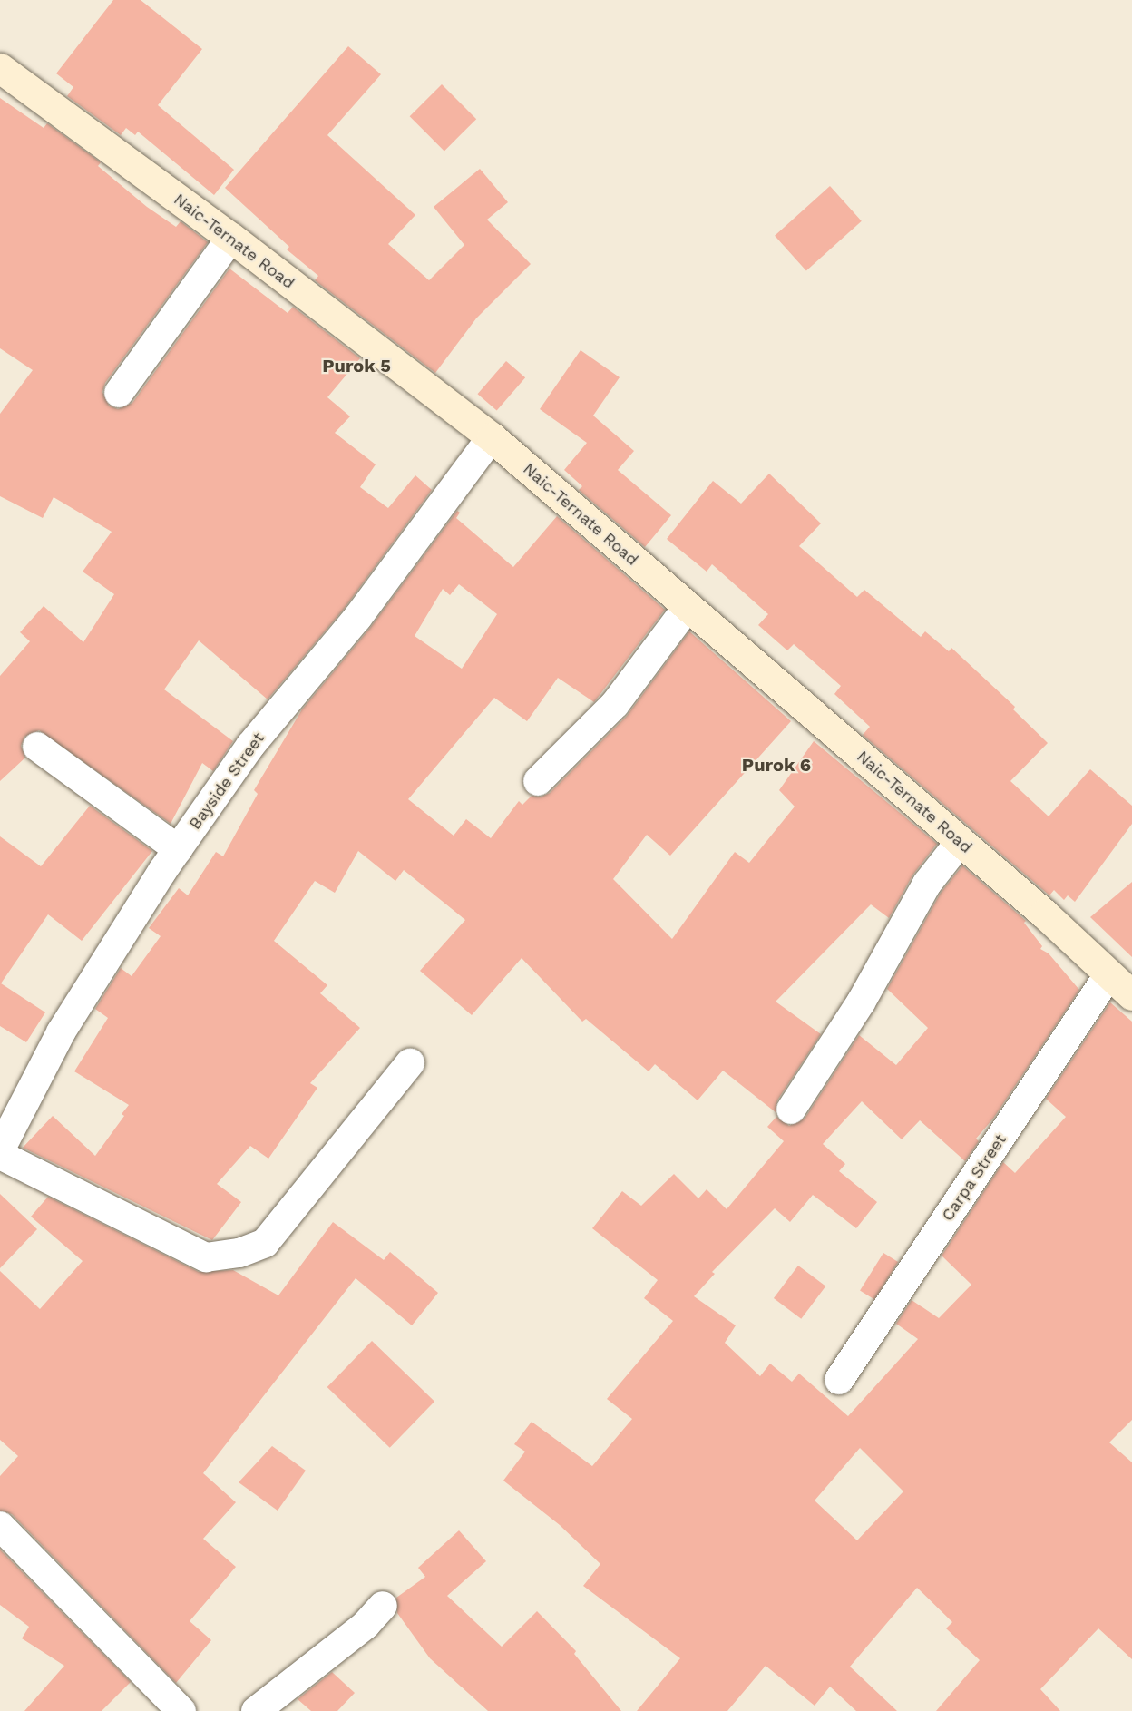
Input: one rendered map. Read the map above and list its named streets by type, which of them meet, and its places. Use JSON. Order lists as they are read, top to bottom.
{
  "streets": {
    "main road": ["Naic-Ternate Road"],
    "street": ["Bayside Street", "Carpa Street"]
  },
  "crossings": [
    ["Naic-Ternate Road", "Bayside Street"],
    ["Naic-Ternate Road", "Carpa Street"]
  ],
  "districts": ["Purok 5", "Purok 6"]
}
